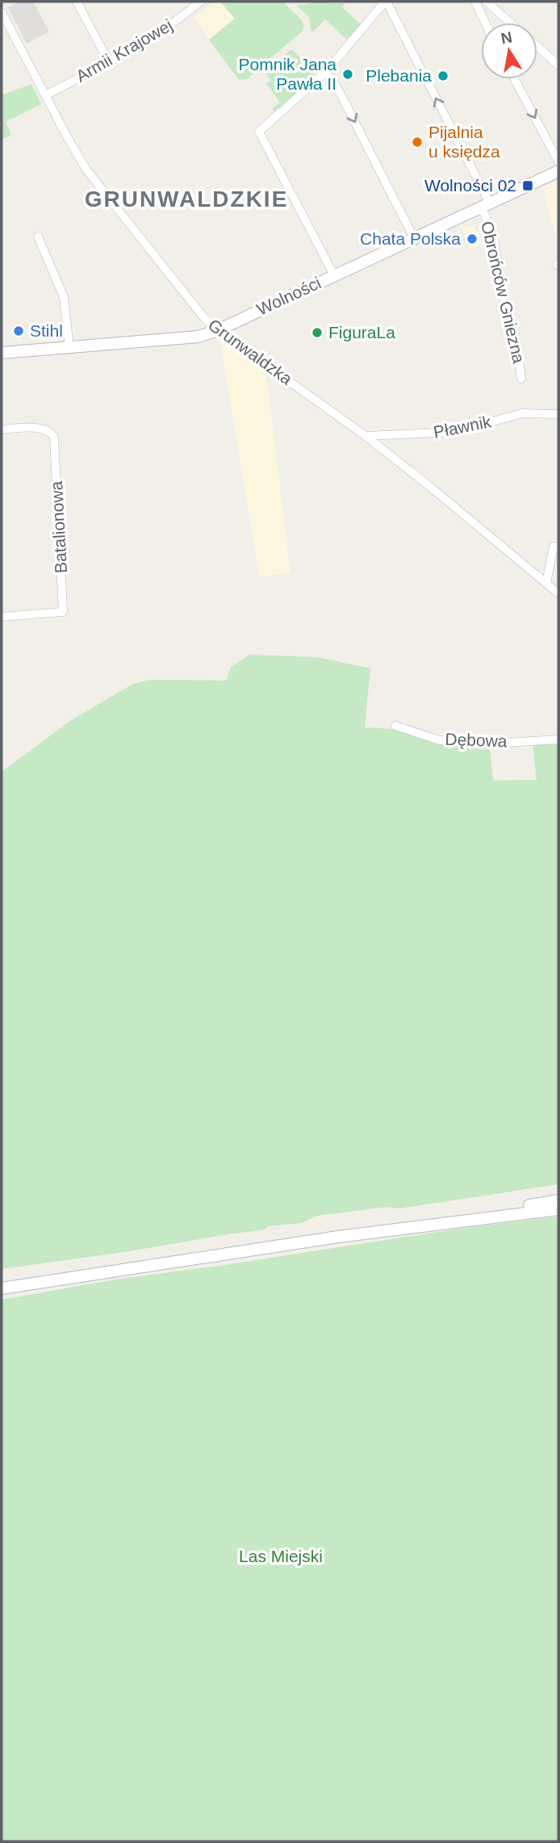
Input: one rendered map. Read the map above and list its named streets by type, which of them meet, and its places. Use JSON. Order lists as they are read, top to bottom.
{
  "streets": {
    "main road": ["Wolności"],
    "street": [
      "Armii Krajowej",
      "Obrońców Gniezna",
      "Grunwaldzka",
      "Pławnik",
      "Batalionowa",
      "Dębowa"
    ]
  },
  "crossings": [
    ["Armii Krajowej", "Grunwaldzka"],
    ["Obrońców Gniezna", "Wolności"],
    ["Wolności", "Grunwaldzka"],
    ["Grunwaldzka", "Pławnik"]
  ],
  "one_way": ["Obrońców Gniezna"],
  "districts": ["GRUNWALDZKIE"],
  "parks": ["Las Miejski"],
  "places": {
    "other": [
      "Pomnik Jana Pawła II",
      "Plebania",
      "Pijalnia u księdza",
      "Chata Polska",
      "Stihl",
      "FiguraLa"
    ],
    "transit": ["Wolności 02"]
  },
  "north": "top"
}
